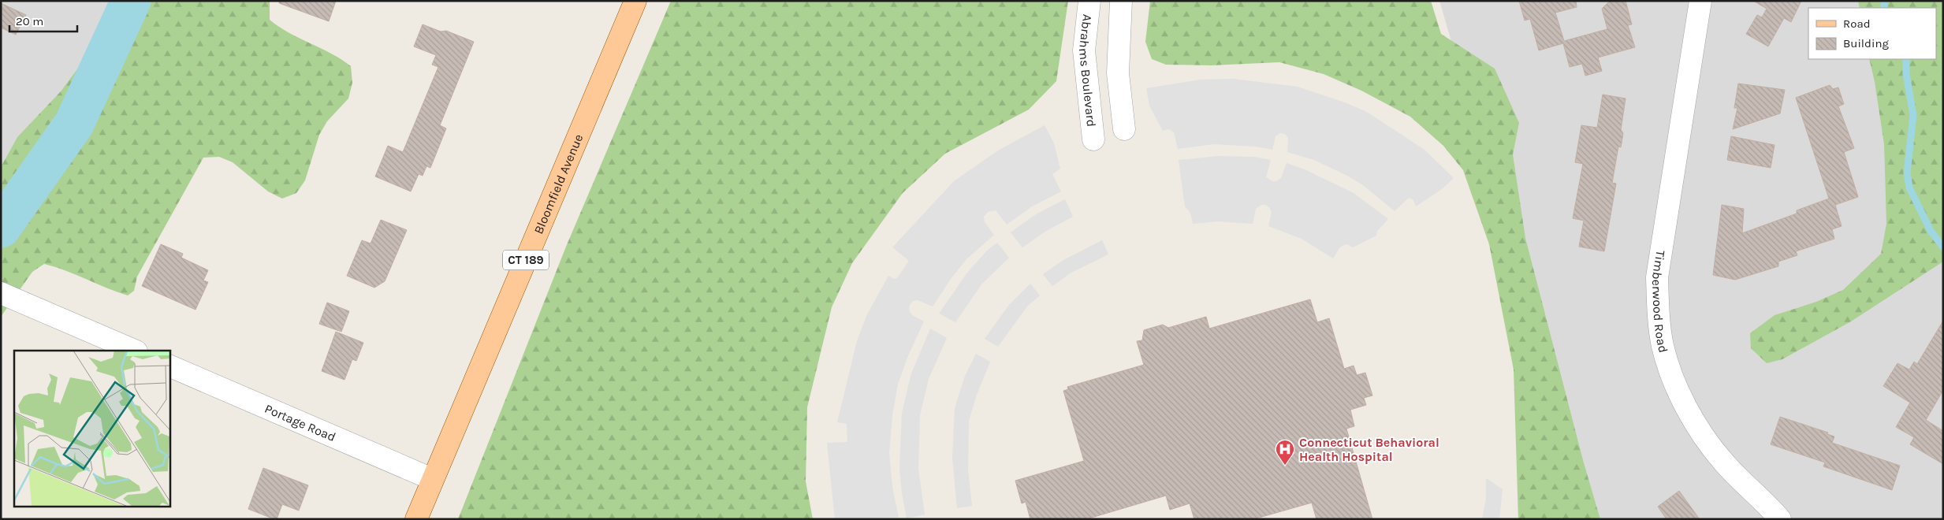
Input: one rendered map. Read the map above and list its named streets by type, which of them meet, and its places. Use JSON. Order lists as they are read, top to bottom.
{
  "streets": {
    "main road": ["Bloomfield Avenue", "CT 189"],
    "street": ["Abrahms Boulevard", "Timberwood Road", "Portage Road"]
  },
  "crossings": [
    ["Bloomfield Avenue", "Portage Road"]
  ],
  "places": {
    "hospital": ["Connecticut Behavioral Health Hospital"]
  },
  "legend": ["Road", "Building"],
  "scale_bar": "20 m"
}
